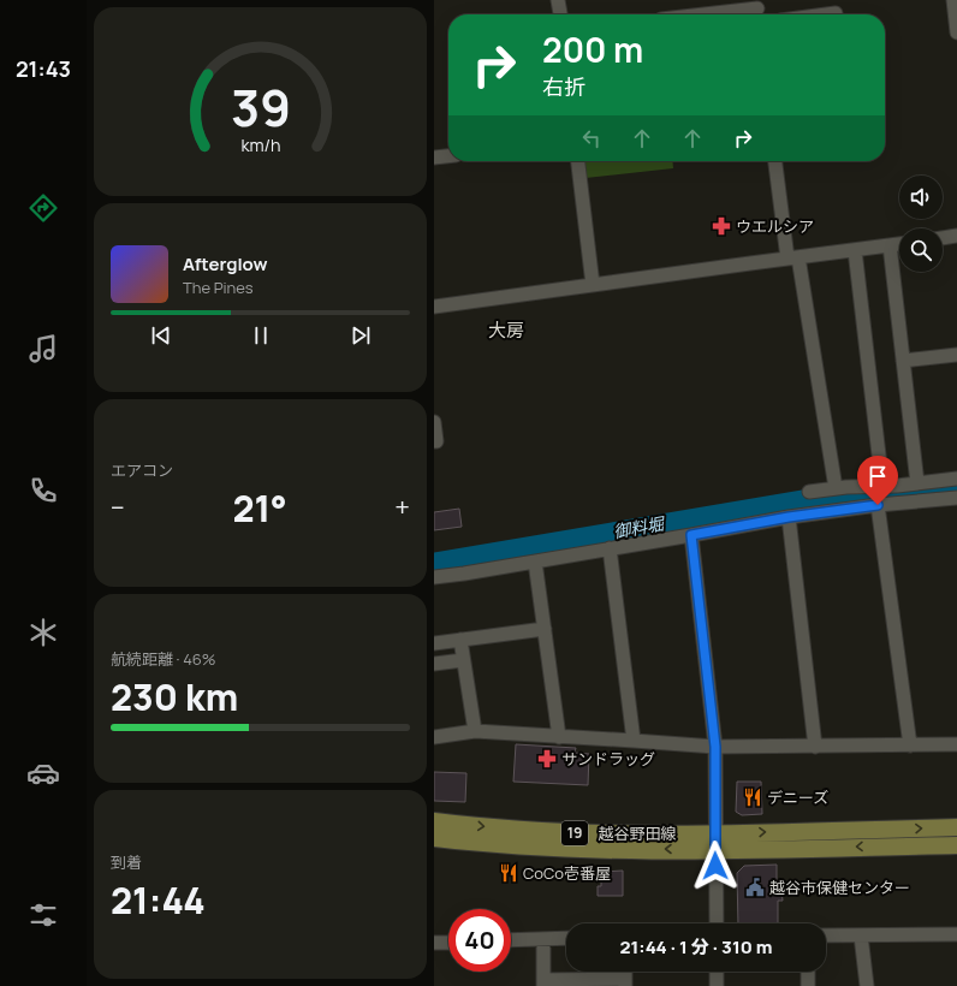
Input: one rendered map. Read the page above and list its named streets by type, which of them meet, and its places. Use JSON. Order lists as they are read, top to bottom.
{
  "streets": {
    "main road": ["19", "越谷野田線"]
  },
  "districts": ["大房"],
  "water": ["御料堀"],
  "places": {
    "pharmacy": ["ウエルシア", "サンドラッグ"],
    "restaurant": ["デニーズ", "CoCo壱番屋"],
    "public building": ["越谷市保健センター"]
  },
  "page": {
    "tabs": "21:43",
    "turn": ["200 m", "右折"],
    "song": ["Afterglow", "The Pines"],
    "tile": [
      "エアコン",
      ["航続距離 · 46%", "230 km"],
      ["到着", "21:44"]
    ],
    "heat": ["−", "21°", "+"],
    "limit": "40",
    "trip": "21:44 · 1 分 · 310 m",
    "gauge": ["39", "km/h"]
  }
}
